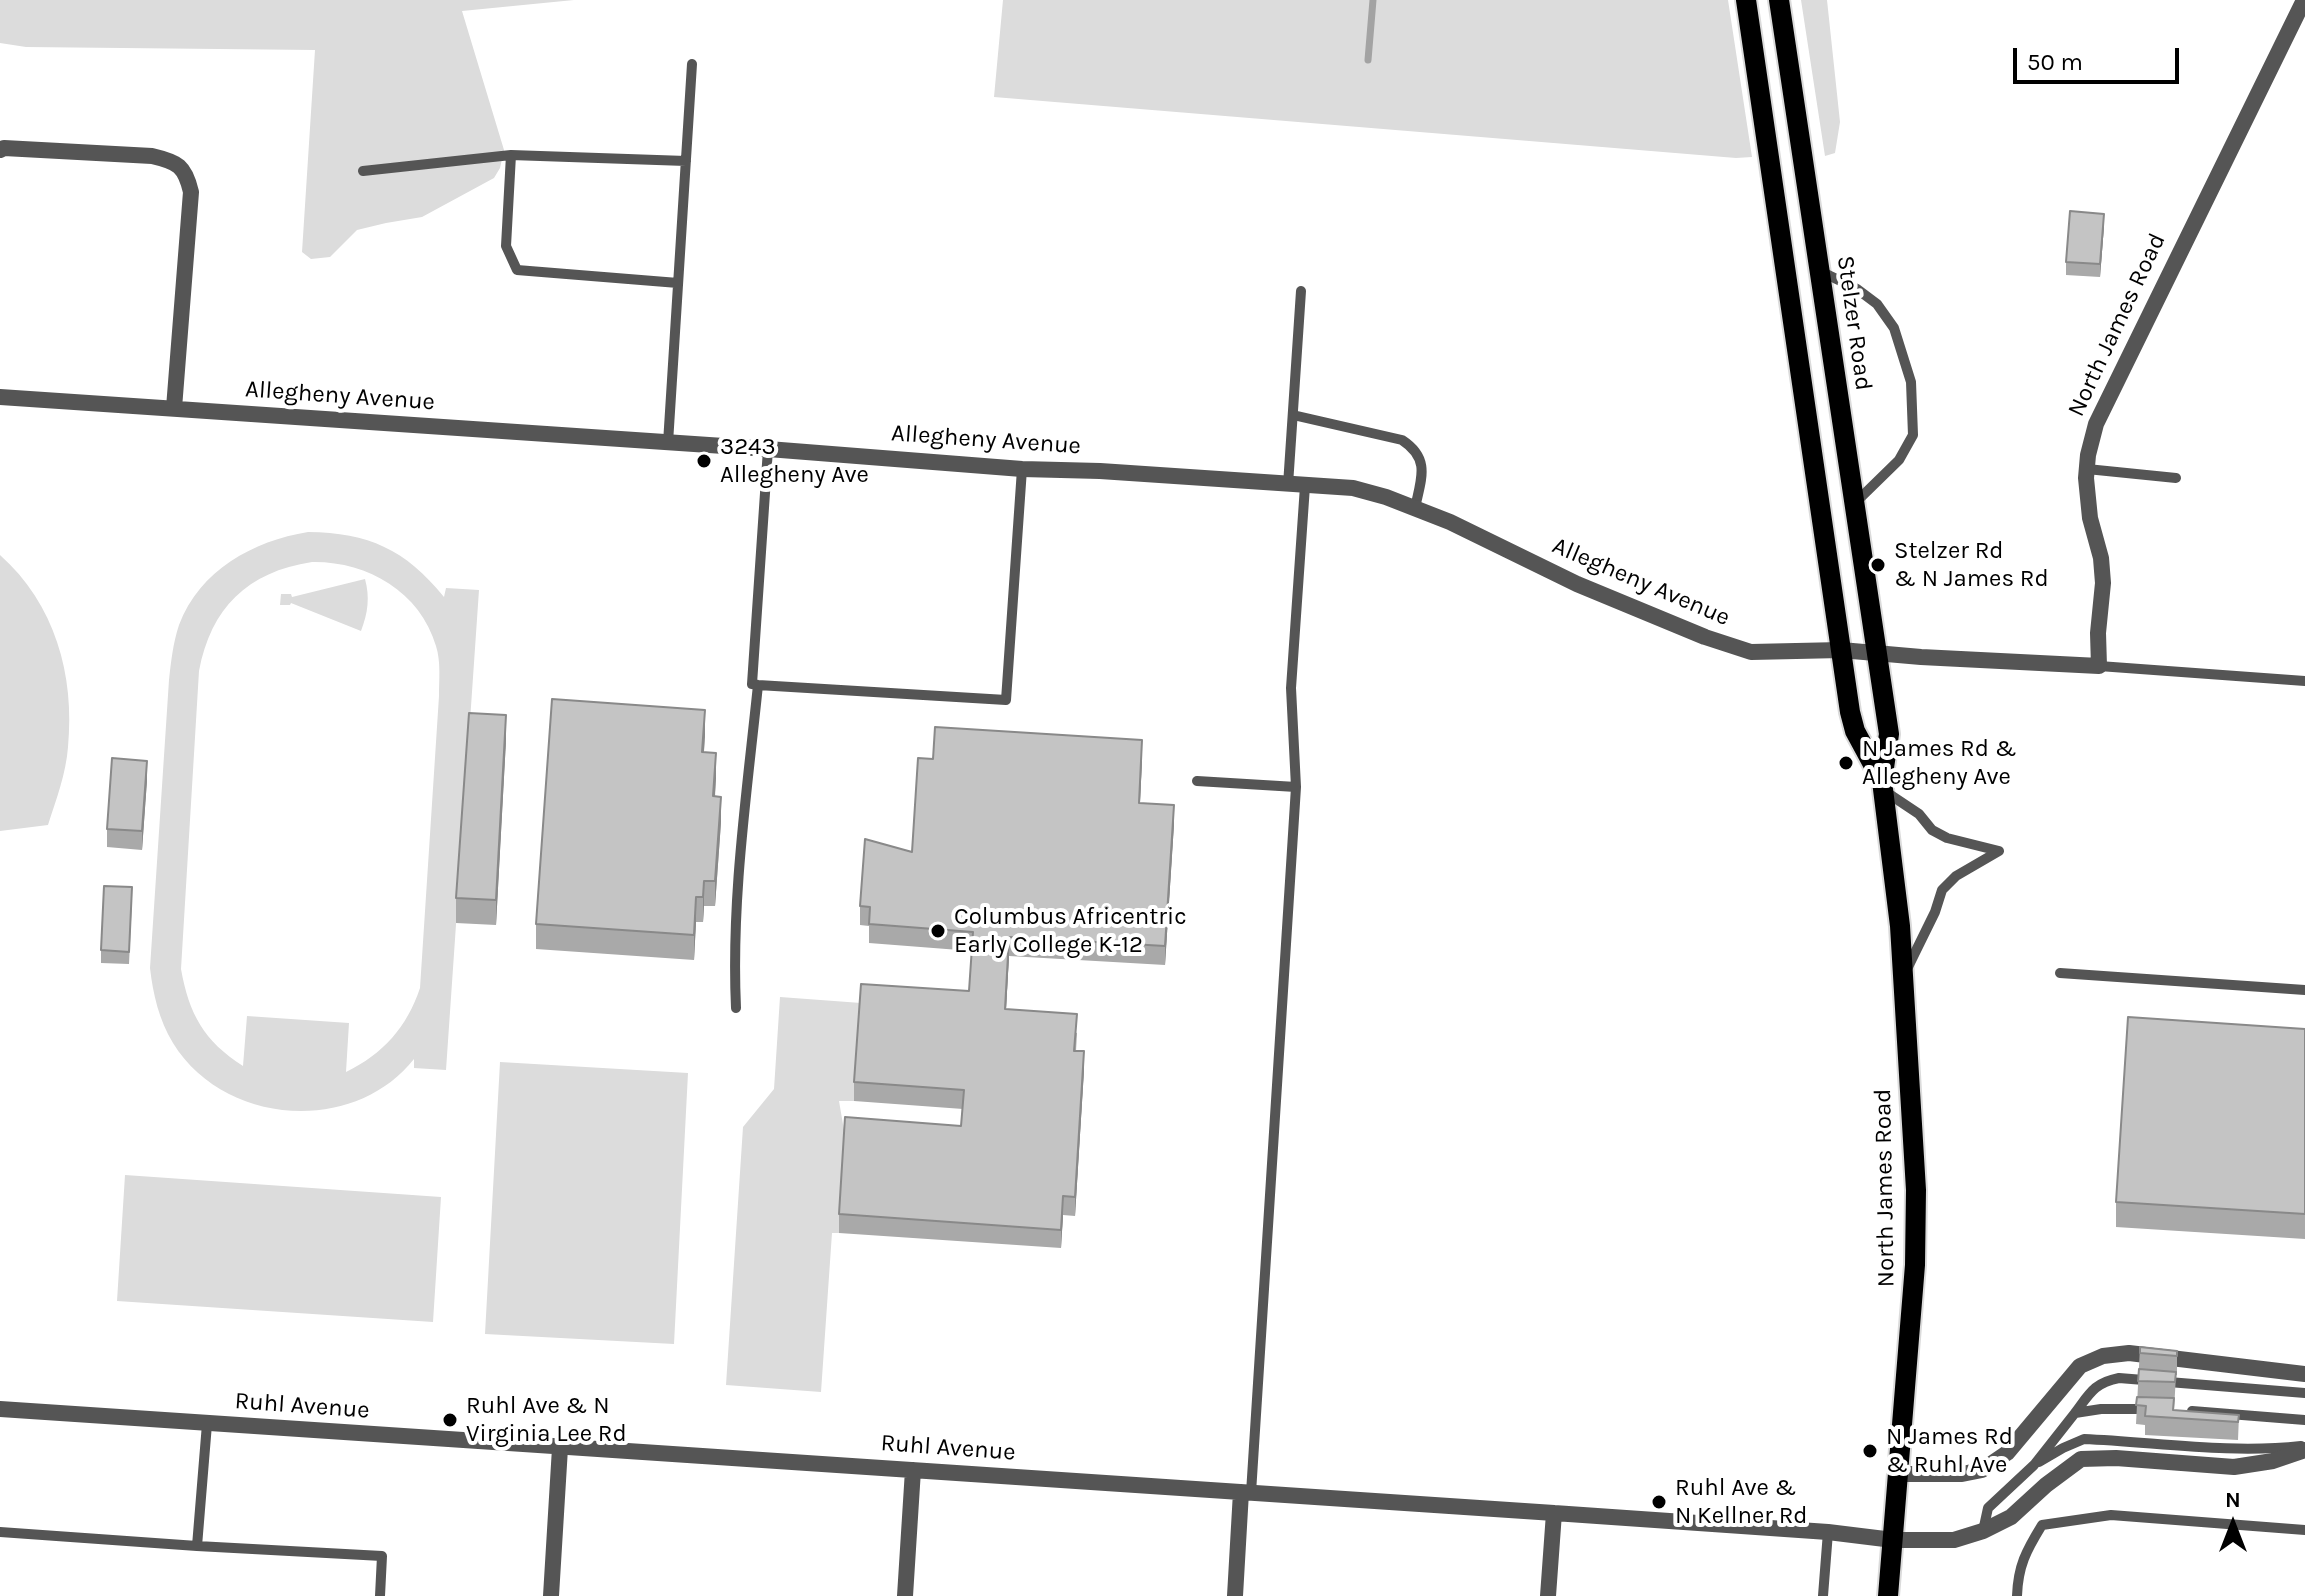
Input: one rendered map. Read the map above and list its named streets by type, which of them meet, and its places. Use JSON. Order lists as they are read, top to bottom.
{
  "streets": {
    "main road": ["Stelzer Road", "North James Road"],
    "street": ["Allegheny Avenue", "Ruhl Avenue"]
  },
  "crossings": [
    ["Stelzer Road", "North James Road"],
    ["North James Road", "Allegheny Avenue"],
    ["North James Road", "Ruhl Avenue"]
  ],
  "places": [
    "3243 Allegheny Ave",
    "Stelzer Rd & N James Rd",
    "N James Rd & Allegheny Ave",
    "Columbus Africentric Early College K-12",
    "Ruhl Ave & N Virginia Lee Rd",
    "N James Rd & Ruhl Ave",
    "Ruhl Ave & N Kellner Rd"
  ],
  "scale_bar": "50 m",
  "north": "top"
}
